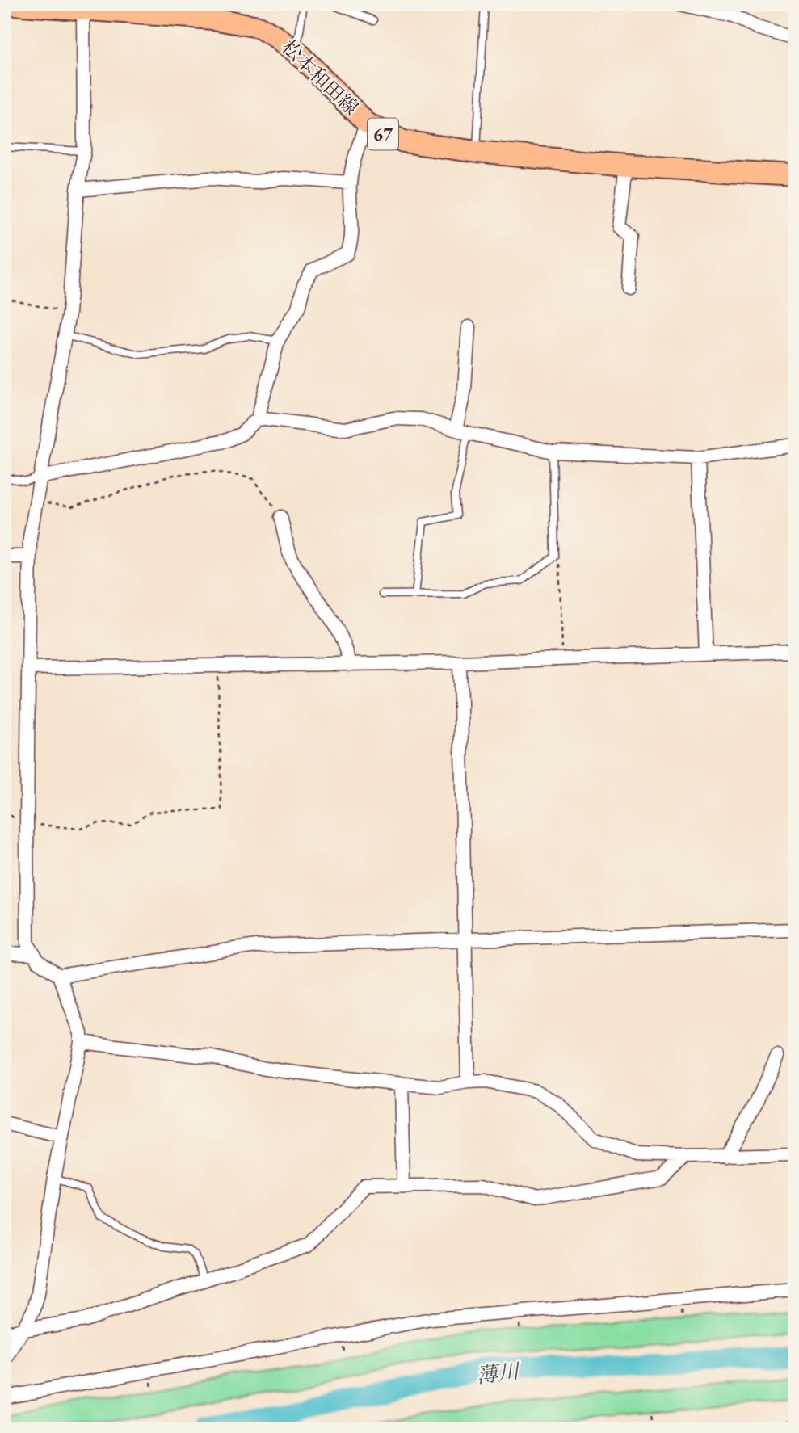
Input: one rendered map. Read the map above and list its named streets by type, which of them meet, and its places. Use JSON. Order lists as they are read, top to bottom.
{
  "streets": {
    "main road": ["松本和田線", "67"]
  },
  "water": ["薄川"]
}
